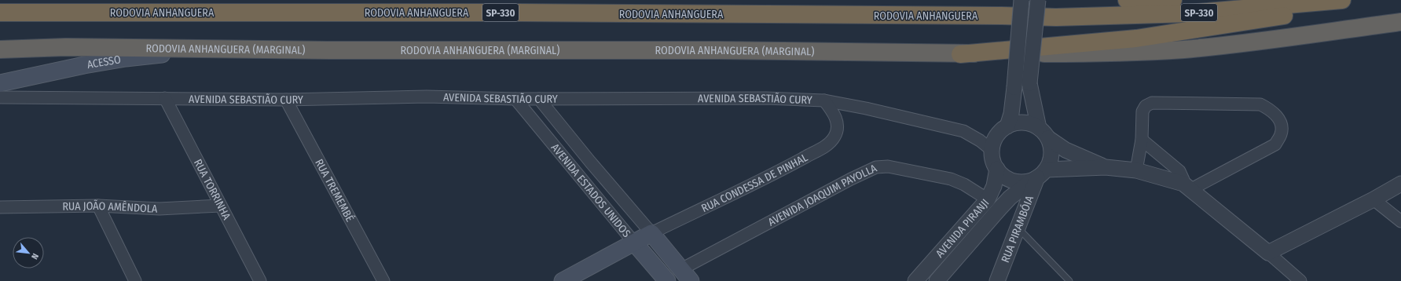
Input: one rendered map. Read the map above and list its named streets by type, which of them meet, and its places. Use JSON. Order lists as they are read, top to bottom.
{
  "streets": {
    "highway": ["RODOVIA ANHANGUERA", "SP-330", "RODOVIA ANHANGUERA (MARGINAL)"],
    "main road": [
      "ACESSO",
      "RUA CONDESSA DE PINHAL",
      "AVENIDA ESTADOS UNIDOS",
      "AVENIDA JOAQUIM PAYOLLA"
    ],
    "street": [
      "AVENIDA SEBASTIÃO CURY",
      "RUA TORRINHA",
      "RUA TREMEMBÉ",
      "RUA JOÃO AMÊNDOLA",
      "AVENIDA PIRANJI",
      "RUA PIRAMBÓIA"
    ]
  },
  "crossings": [
    ["RODOVIA ANHANGUERA (MARGINAL)", "ACESSO"],
    ["AVENIDA SEBASTIÃO CURY", "RUA CONDESSA DE PINHAL"],
    ["AVENIDA SEBASTIÃO CURY", "RUA TORRINHA"],
    ["AVENIDA SEBASTIÃO CURY", "AVENIDA ESTADOS UNIDOS"],
    ["AVENIDA SEBASTIÃO CURY", "RUA TREMEMBÉ"],
    ["AVENIDA SEBASTIÃO CURY", "AVENIDA PIRANJI"],
    ["AVENIDA SEBASTIÃO CURY", "RUA PIRAMBÓIA"],
    ["RUA CONDESSA DE PINHAL", "AVENIDA ESTADOS UNIDOS"],
    ["RUA TORRINHA", "RUA JOÃO AMÊNDOLA"],
    ["AVENIDA ESTADOS UNIDOS", "AVENIDA JOAQUIM PAYOLLA"],
    ["AVENIDA JOAQUIM PAYOLLA", "AVENIDA PIRANJI"],
    ["AVENIDA PIRANJI", "RUA PIRAMBÓIA"]
  ],
  "north": "bottom right"
}
